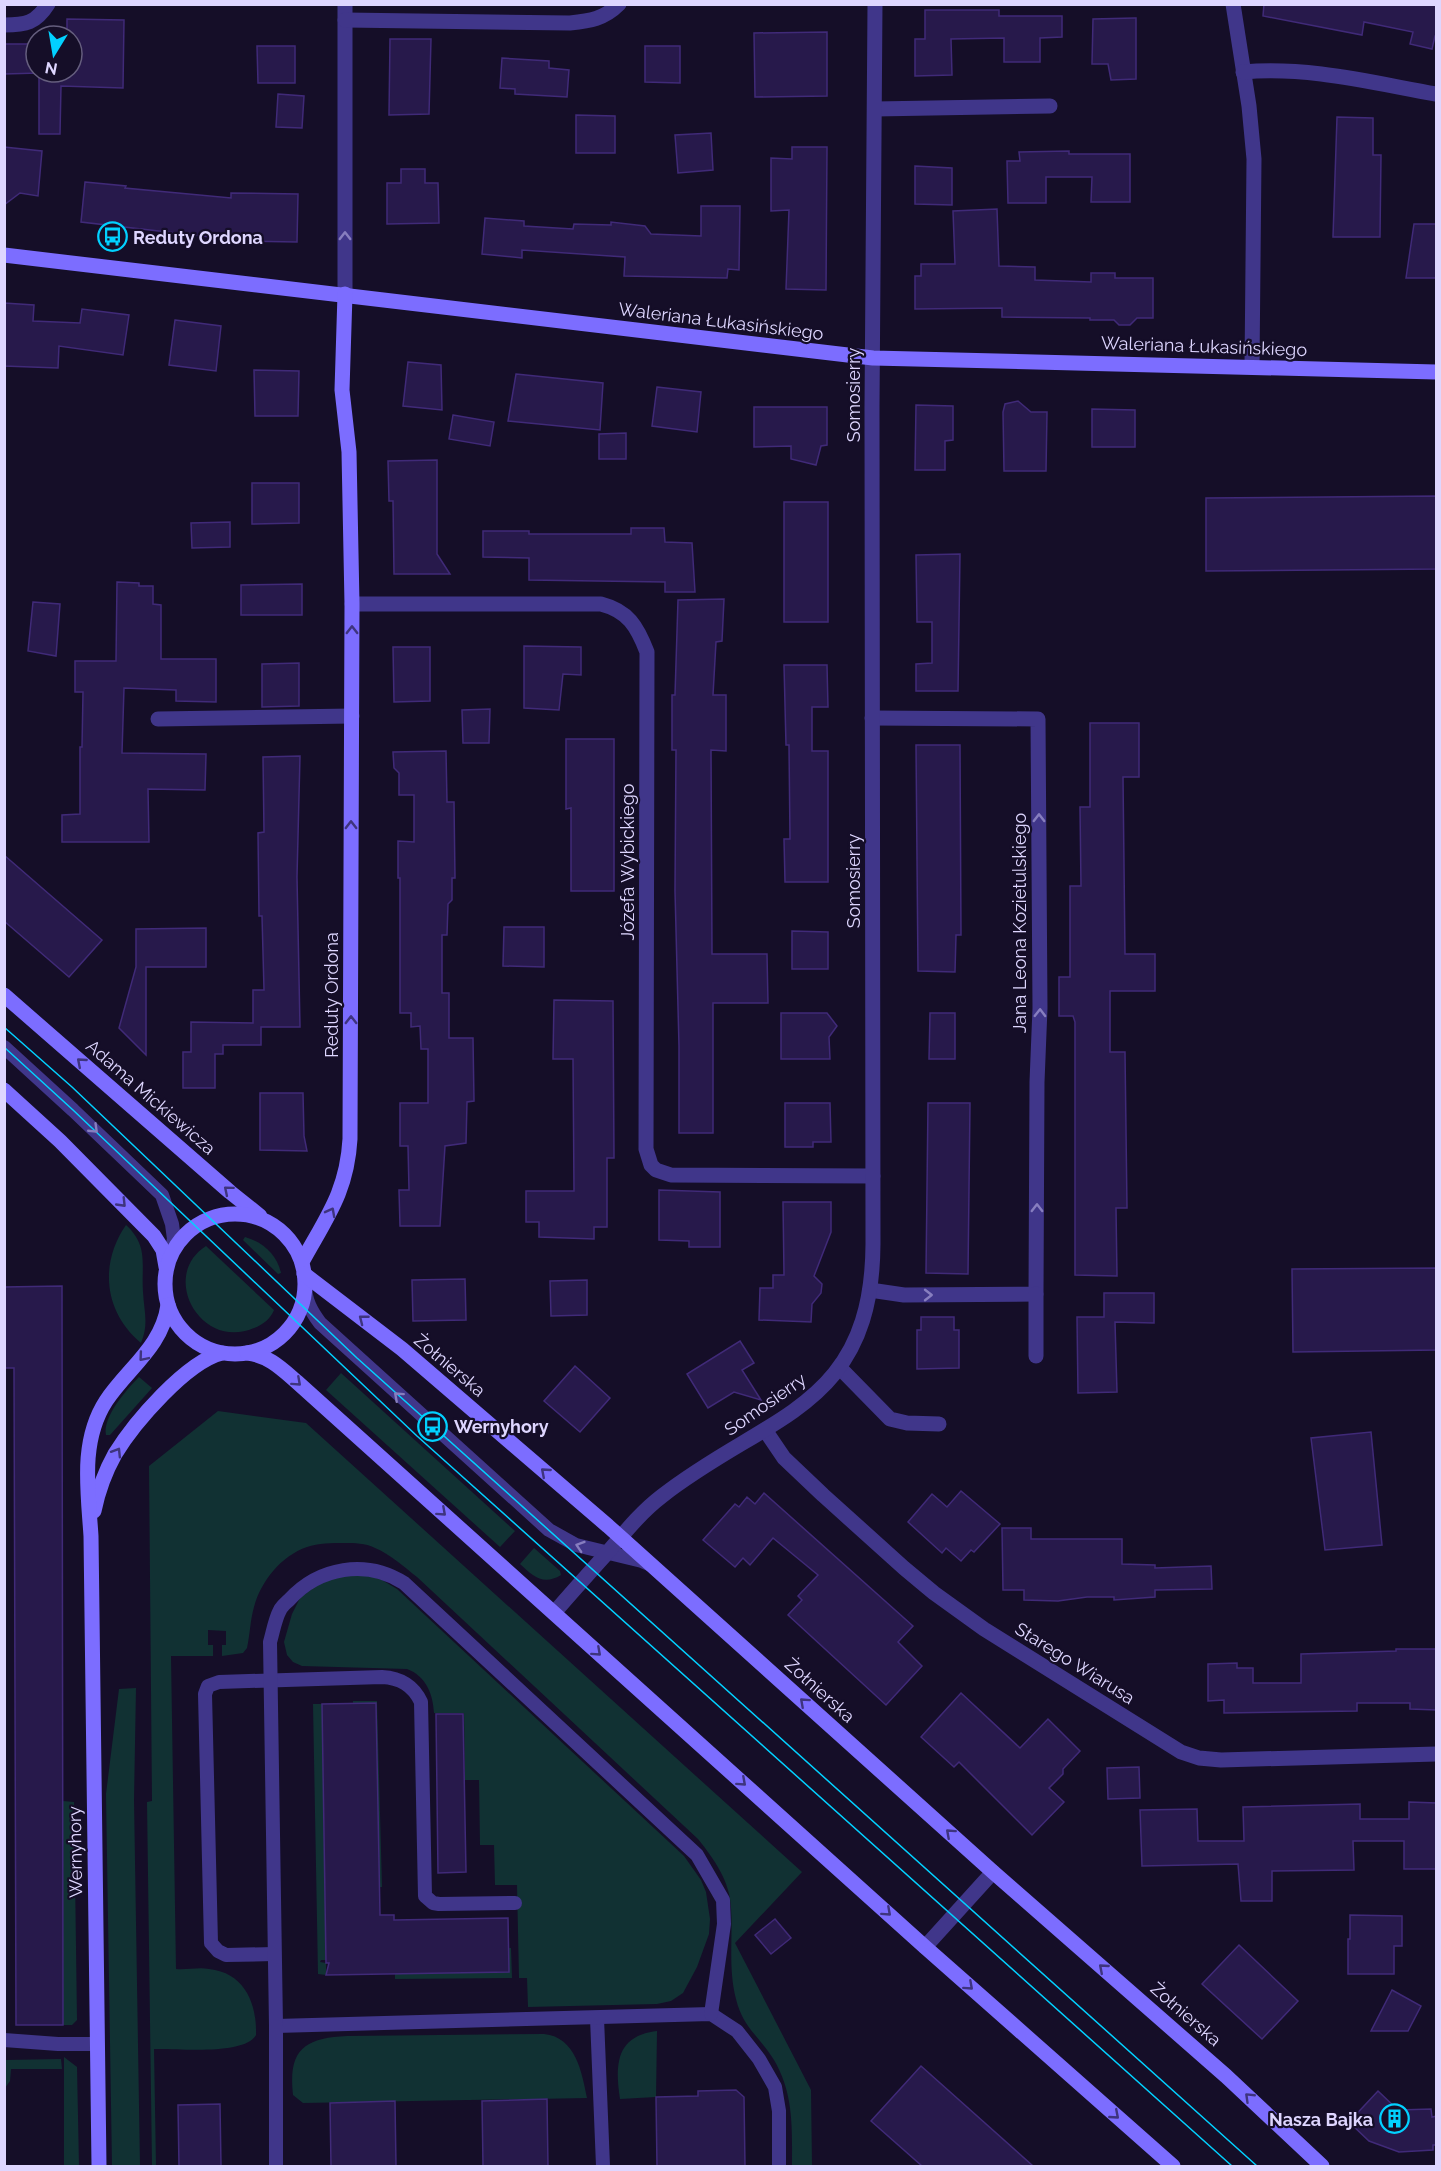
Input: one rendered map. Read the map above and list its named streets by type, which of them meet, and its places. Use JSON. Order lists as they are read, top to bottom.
{
  "streets": {
    "street": [
      "Waleriana Łukasińskiego",
      "Somosierry",
      "Józefa Wybickiego",
      "Jana Leona Kozietulskiego",
      "Reduty Ordona",
      "Adama Mickiewicza",
      "Żołnierska",
      "Starego Wiarusa",
      "Wernyhory"
    ]
  },
  "crossings": [
    ["Waleriana Łukasińskiego", "Somosierry"],
    ["Waleriana Łukasińskiego", "Reduty Ordona"],
    ["Somosierry", "Józefa Wybickiego"],
    ["Somosierry", "Jana Leona Kozietulskiego"],
    ["Somosierry", "Żołnierska"],
    ["Somosierry", "Starego Wiarusa"],
    ["Józefa Wybickiego", "Reduty Ordona"],
    ["Reduty Ordona", "Adama Mickiewicza"],
    ["Reduty Ordona", "Żołnierska"],
    ["Reduty Ordona", "Wernyhory"],
    ["Adama Mickiewicza", "Żołnierska"],
    ["Adama Mickiewicza", "Wernyhory"],
    ["Żołnierska", "Wernyhory"]
  ],
  "one_way": ["Jana Leona Kozietulskiego", "Reduty Ordona"],
  "places": {
    "bus stop": ["Reduty Ordona", "Wernyhory"],
    "building": ["Nasza Bajka"]
  },
  "north": "bottom"
}
